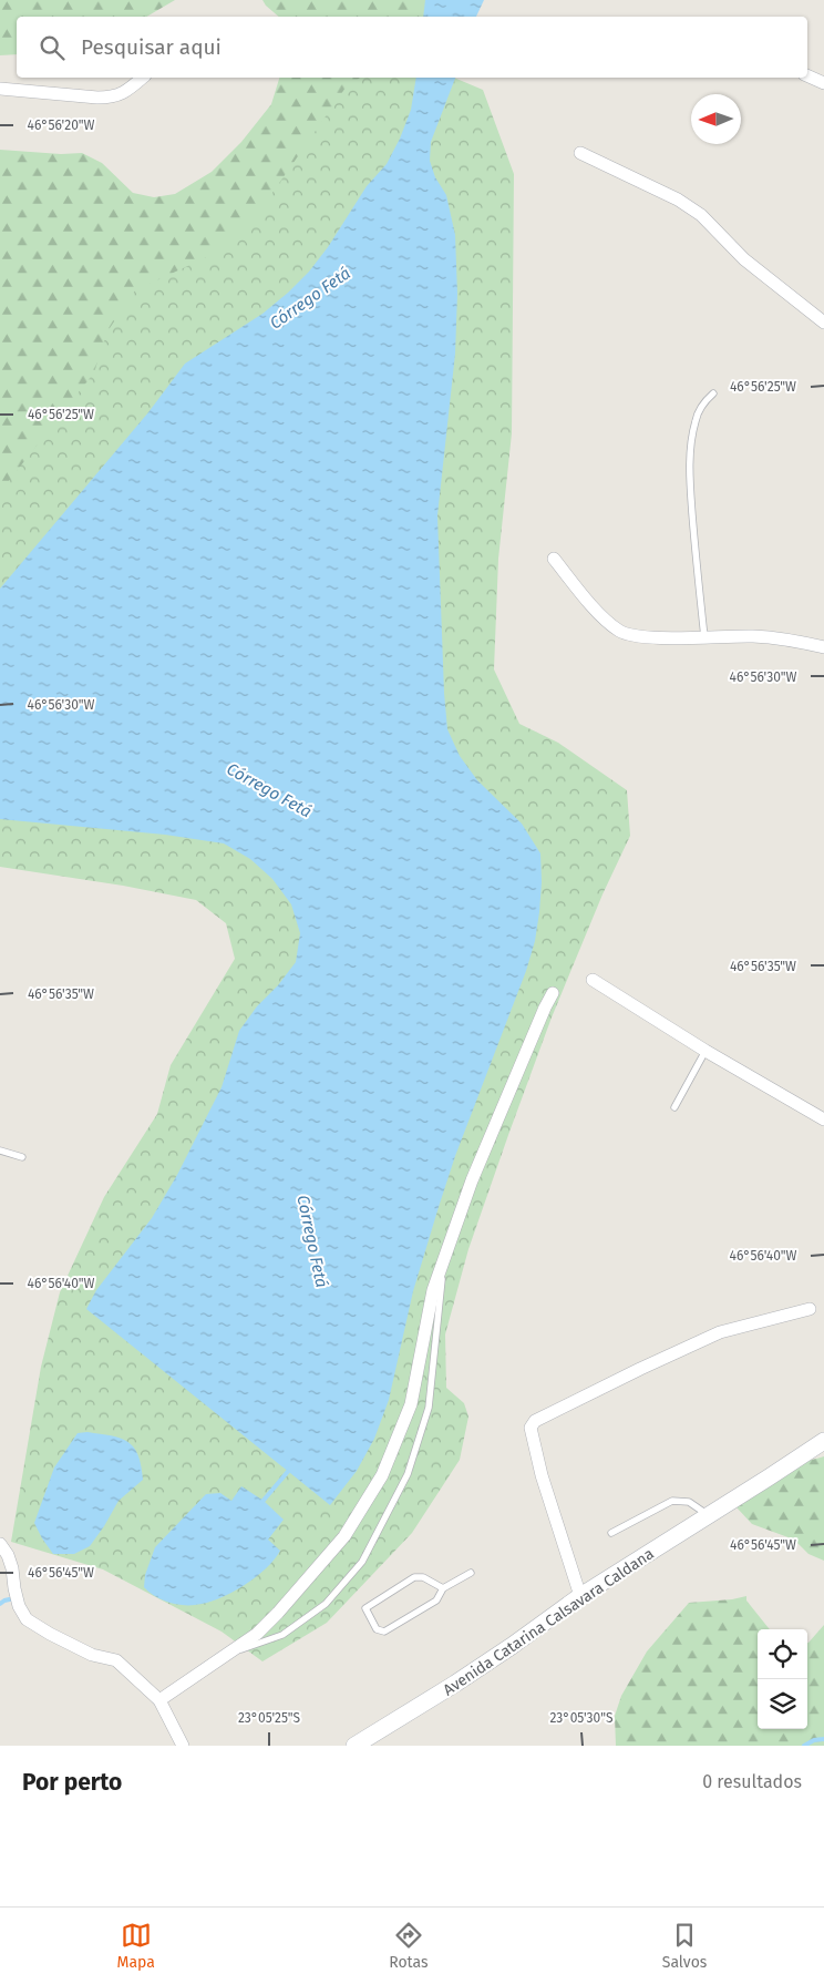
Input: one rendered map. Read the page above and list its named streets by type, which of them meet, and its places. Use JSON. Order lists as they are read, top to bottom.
{
  "streets": {
    "street": ["Avenida Catarina Calsavara Caldana"]
  },
  "water": ["Córrego Fetá"],
  "north": "left",
  "page": {
    "search": "Pesquisar aqui",
    "heading": ["Por perto", "0 resultados"],
    "nav": ["Mapa", "Rotas", "Salvos"]
  },
  "coordinates": [
    "46°56'20\"W",
    "46°56'25\"W",
    "46°56'30\"W",
    "46°56'35\"W",
    "46°56'40\"W",
    "46°56'45\"W",
    "23°05'25\"S",
    "23°05'30\"S"
  ]
}
